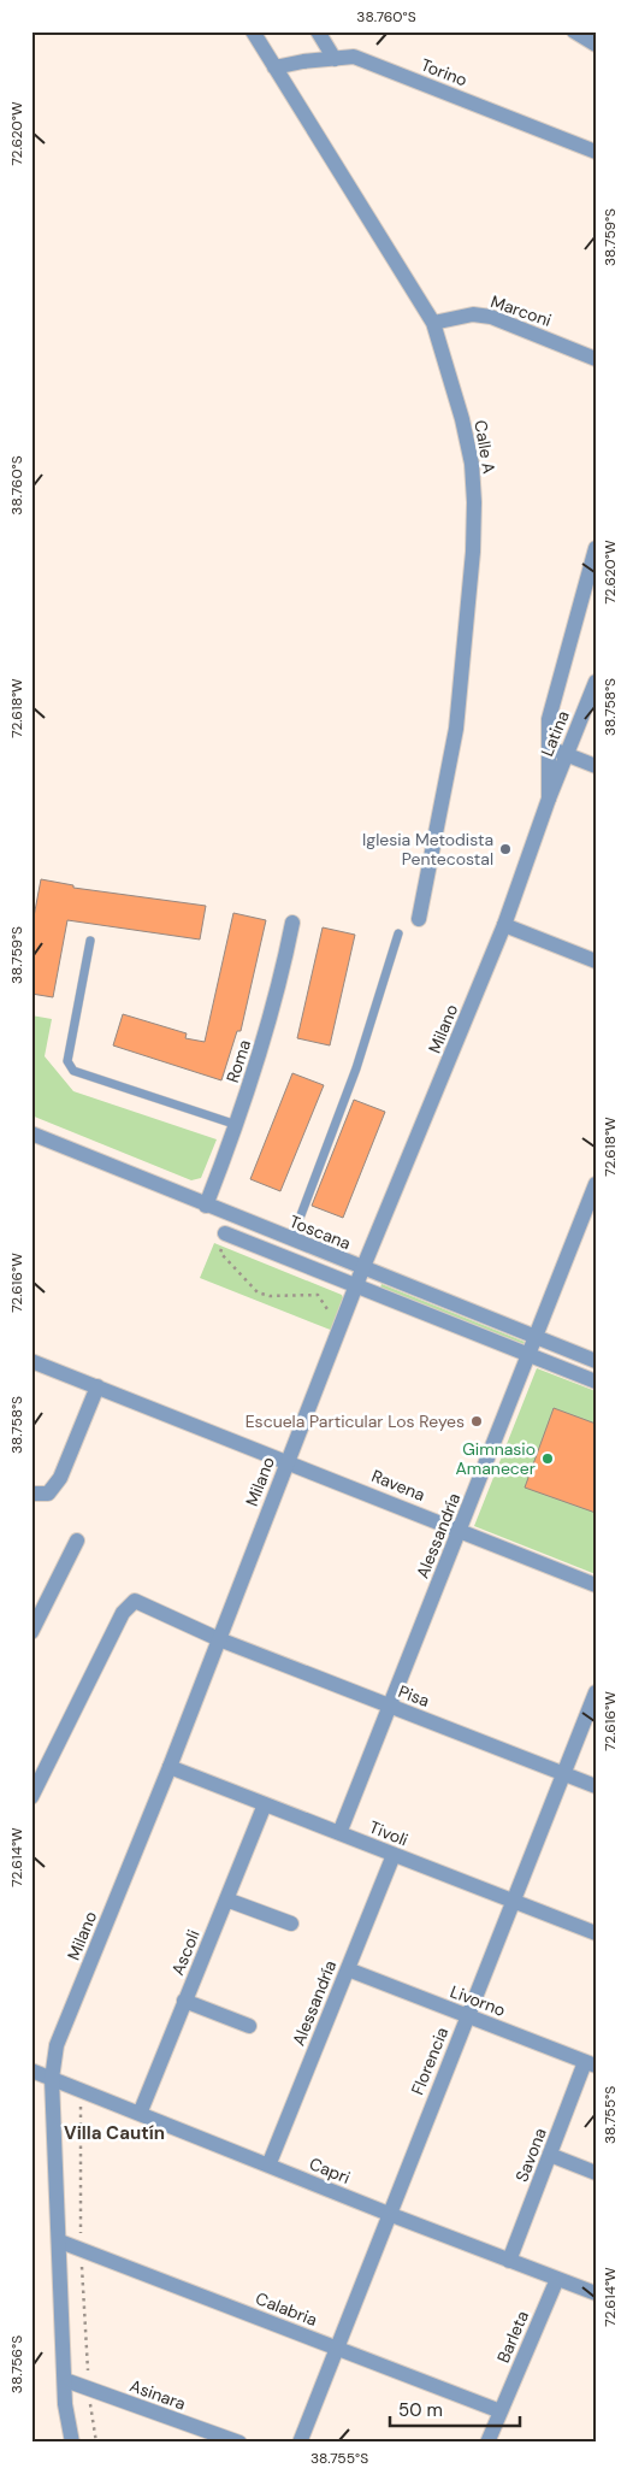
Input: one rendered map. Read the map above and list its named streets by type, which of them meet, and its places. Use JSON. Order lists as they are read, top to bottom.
{
  "streets": {
    "street": [
      "Torino",
      "Marconi",
      "Calle A",
      "Latina",
      "Milano",
      "Roma",
      "Toscana",
      "Ravena",
      "Alessandría",
      "Pisa",
      "Tivoli",
      "Ascoli",
      "Livorno",
      "Florencia",
      "Savona",
      "Capri",
      "Calabria",
      "Barleta",
      "Asinara"
    ]
  },
  "crossings": [
    ["Torino", "Calle A"],
    ["Marconi", "Calle A"],
    ["Latina", "Milano"],
    ["Milano", "Toscana"],
    ["Milano", "Ravena"],
    ["Milano", "Pisa"],
    ["Milano", "Tivoli"],
    ["Milano", "Capri"],
    ["Milano", "Calabria"],
    ["Milano", "Asinara"],
    ["Roma", "Toscana"],
    ["Toscana", "Alessandría"],
    ["Ravena", "Alessandría"],
    ["Alessandría", "Pisa"],
    ["Alessandría", "Tivoli"],
    ["Alessandría", "Livorno"],
    ["Alessandría", "Capri"],
    ["Pisa", "Florencia"],
    ["Tivoli", "Ascoli"],
    ["Tivoli", "Florencia"],
    ["Ascoli", "Capri"],
    ["Livorno", "Florencia"],
    ["Livorno", "Savona"],
    ["Florencia", "Capri"],
    ["Florencia", "Calabria"],
    ["Savona", "Capri"],
    ["Capri", "Barleta"],
    ["Calabria", "Barleta"]
  ],
  "districts": ["Villa Cautín"],
  "places": ["Iglesia Metodista Pentecostal", "Escuela Particular Los Reyes", "Gimnasio Amanecer"],
  "scale_bar": "50 m",
  "coordinates": [
    "38.760°S",
    "72.620°W",
    "38.759°S",
    "38.758°S",
    "72.618°W",
    "72.616°W",
    "72.614°W",
    "38.755°S",
    "38.756°S"
  ]
}
